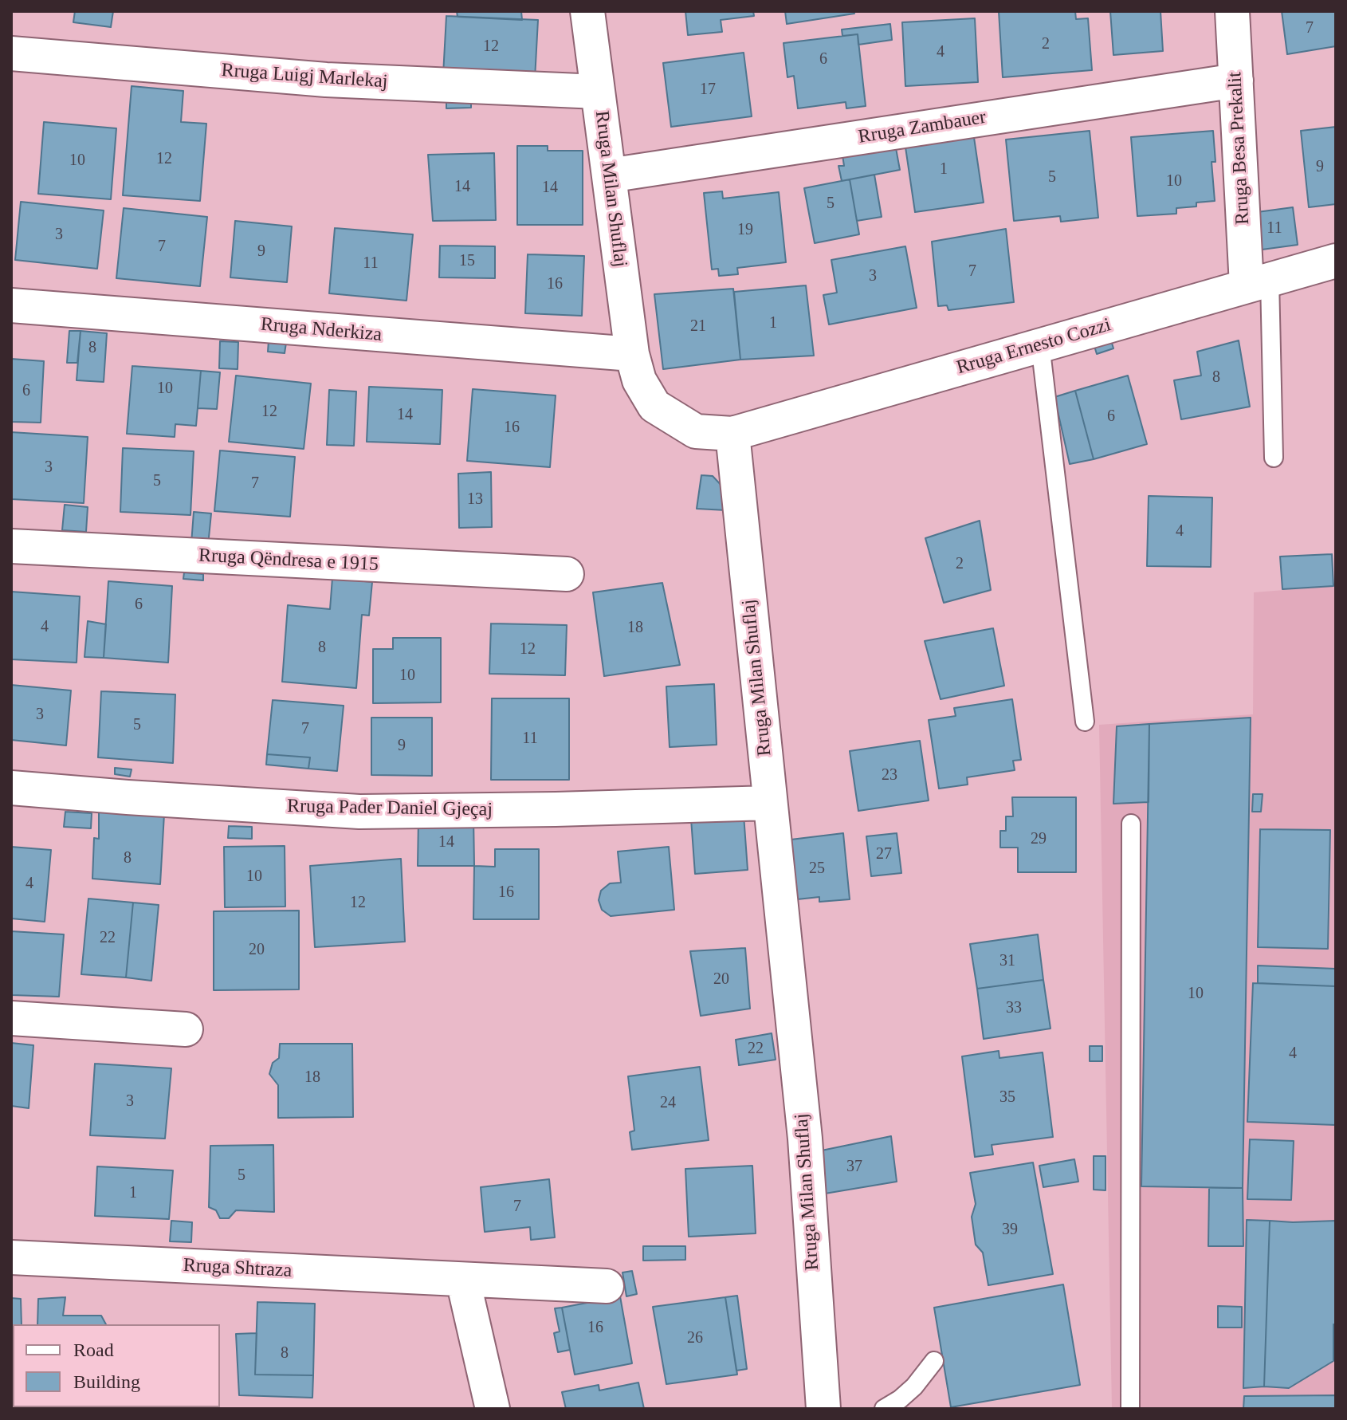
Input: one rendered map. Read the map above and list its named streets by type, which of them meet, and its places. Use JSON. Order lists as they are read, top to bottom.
{
  "streets": {
    "street": [
      "Rruga Luigj Marlekaj",
      "Rruga Zambauer",
      "Rruga Besa Prekalit",
      "Rruga Milan Shuflaj",
      "Rruga Nderkiza",
      "Rruga Ernesto Cozzi",
      "Rruga Qëndresa e 1915",
      "Rruga Pader Daniel Gjeçaj",
      "Rruga Shtraza"
    ]
  },
  "crossings": [
    ["Rruga Luigj Marlekaj", "Rruga Milan Shuflaj"],
    ["Rruga Zambauer", "Rruga Besa Prekalit"],
    ["Rruga Zambauer", "Rruga Milan Shuflaj"],
    ["Rruga Besa Prekalit", "Rruga Ernesto Cozzi"],
    ["Rruga Milan Shuflaj", "Rruga Nderkiza"],
    ["Rruga Milan Shuflaj", "Rruga Ernesto Cozzi"],
    ["Rruga Milan Shuflaj", "Rruga Pader Daniel Gjeçaj"]
  ],
  "house_numbers": [
    "7",
    "2",
    "12",
    "4",
    "6",
    "17",
    "12",
    "10",
    "9",
    "1",
    "5",
    "10",
    "14",
    "14",
    "5",
    "11",
    "19",
    "3",
    "7",
    "9",
    "15",
    "11",
    "7",
    "3",
    "16",
    "1",
    "21",
    "8",
    "8",
    "10",
    "6",
    "12",
    "14",
    "6",
    "16",
    "3",
    "5",
    "7",
    "13",
    "4",
    "2",
    "6",
    "4",
    "18",
    "8",
    "12",
    "10",
    "3",
    "5",
    "7",
    "11",
    "9",
    "23",
    "29",
    "14",
    "27",
    "8",
    "25",
    "10",
    "4",
    "16",
    "12",
    "22",
    "20",
    "31",
    "20",
    "10",
    "33",
    "22",
    "4",
    "18",
    "35",
    "3",
    "24",
    "37",
    "5",
    "1",
    "7",
    "39",
    "16",
    "26",
    "8"
  ],
  "legend": ["Road", "Building"]
}
